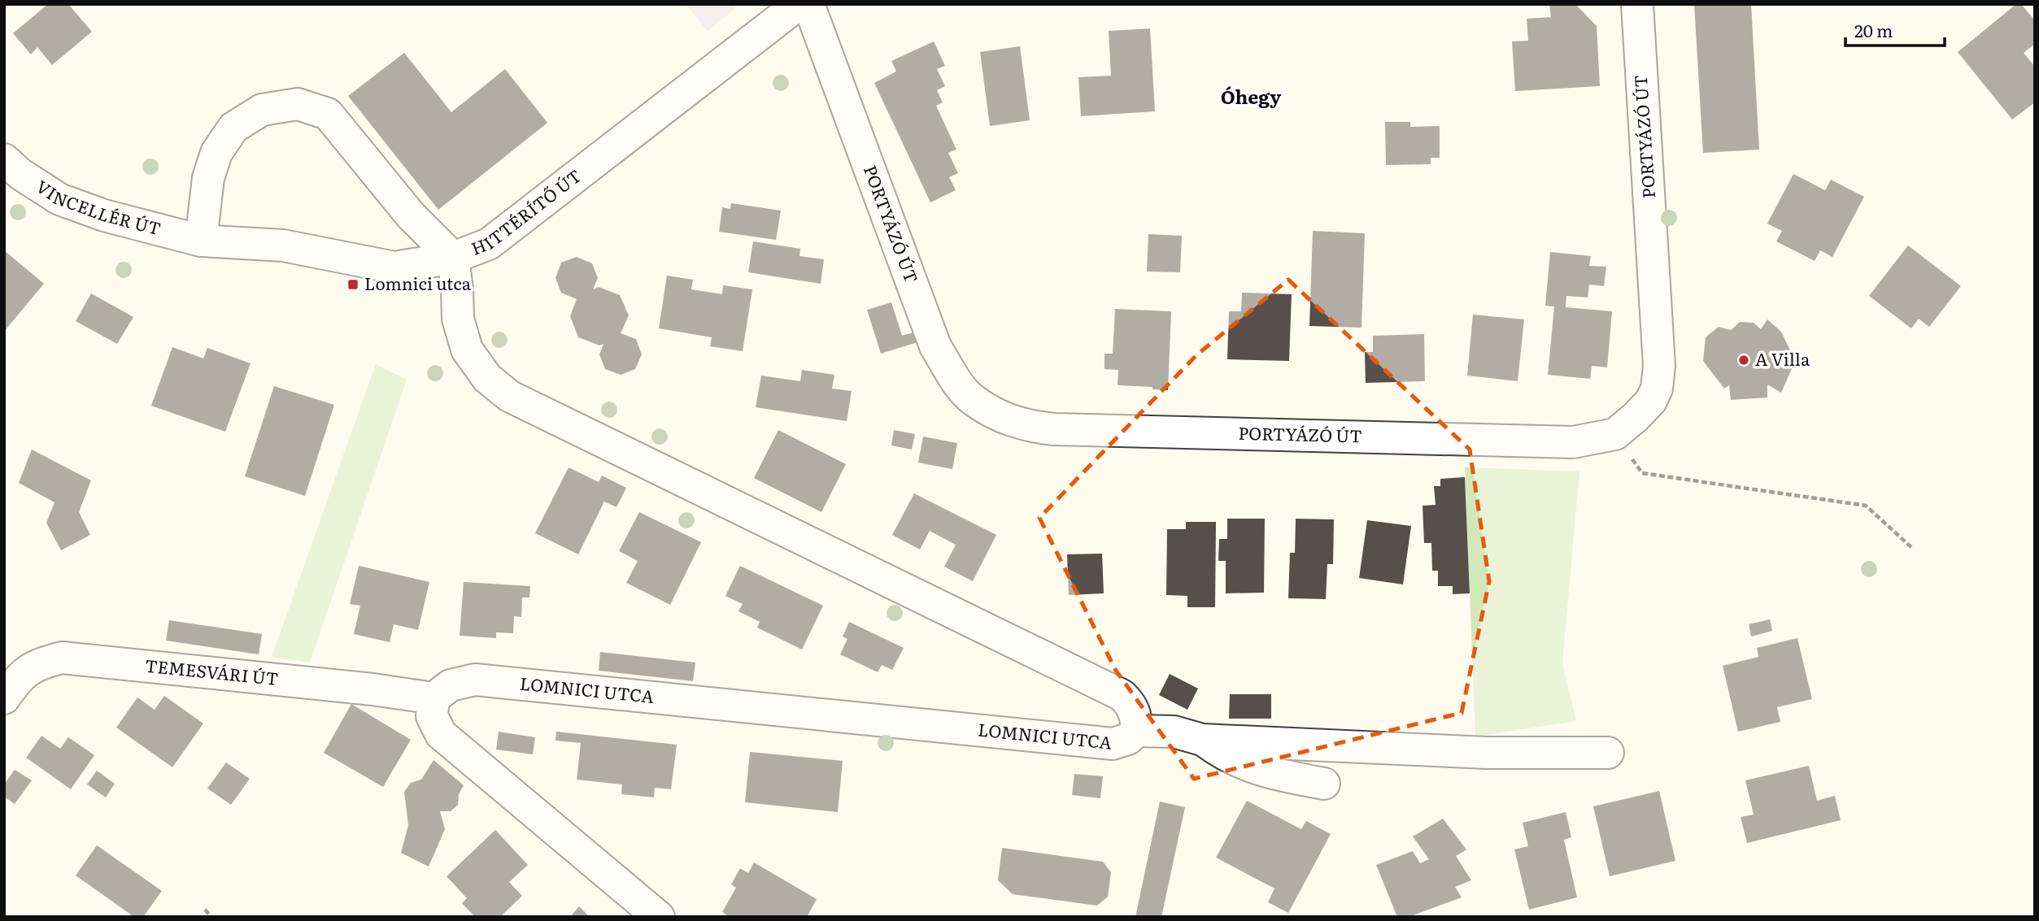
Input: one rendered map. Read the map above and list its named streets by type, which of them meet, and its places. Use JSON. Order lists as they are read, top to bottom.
{
  "streets": {
    "street": [
      "PORTYÁZÓ ÚT",
      "VINCELLÉR ÚT",
      "HITTÉRÍTŐ ÚT",
      "TEMESVÁRI ÚT",
      "LOMNICI UTCA"
    ]
  },
  "crossings": [
    ["VINCELLÉR ÚT", "HITTÉRÍTŐ ÚT"],
    ["HITTÉRÍTŐ ÚT", "LOMNICI UTCA"],
    ["TEMESVÁRI ÚT", "LOMNICI UTCA"]
  ],
  "districts": ["Óhegy"],
  "places": {
    "transit": ["Lomnici utca"],
    "other": ["A Villa"]
  },
  "scale_bar": "20 m"
}
